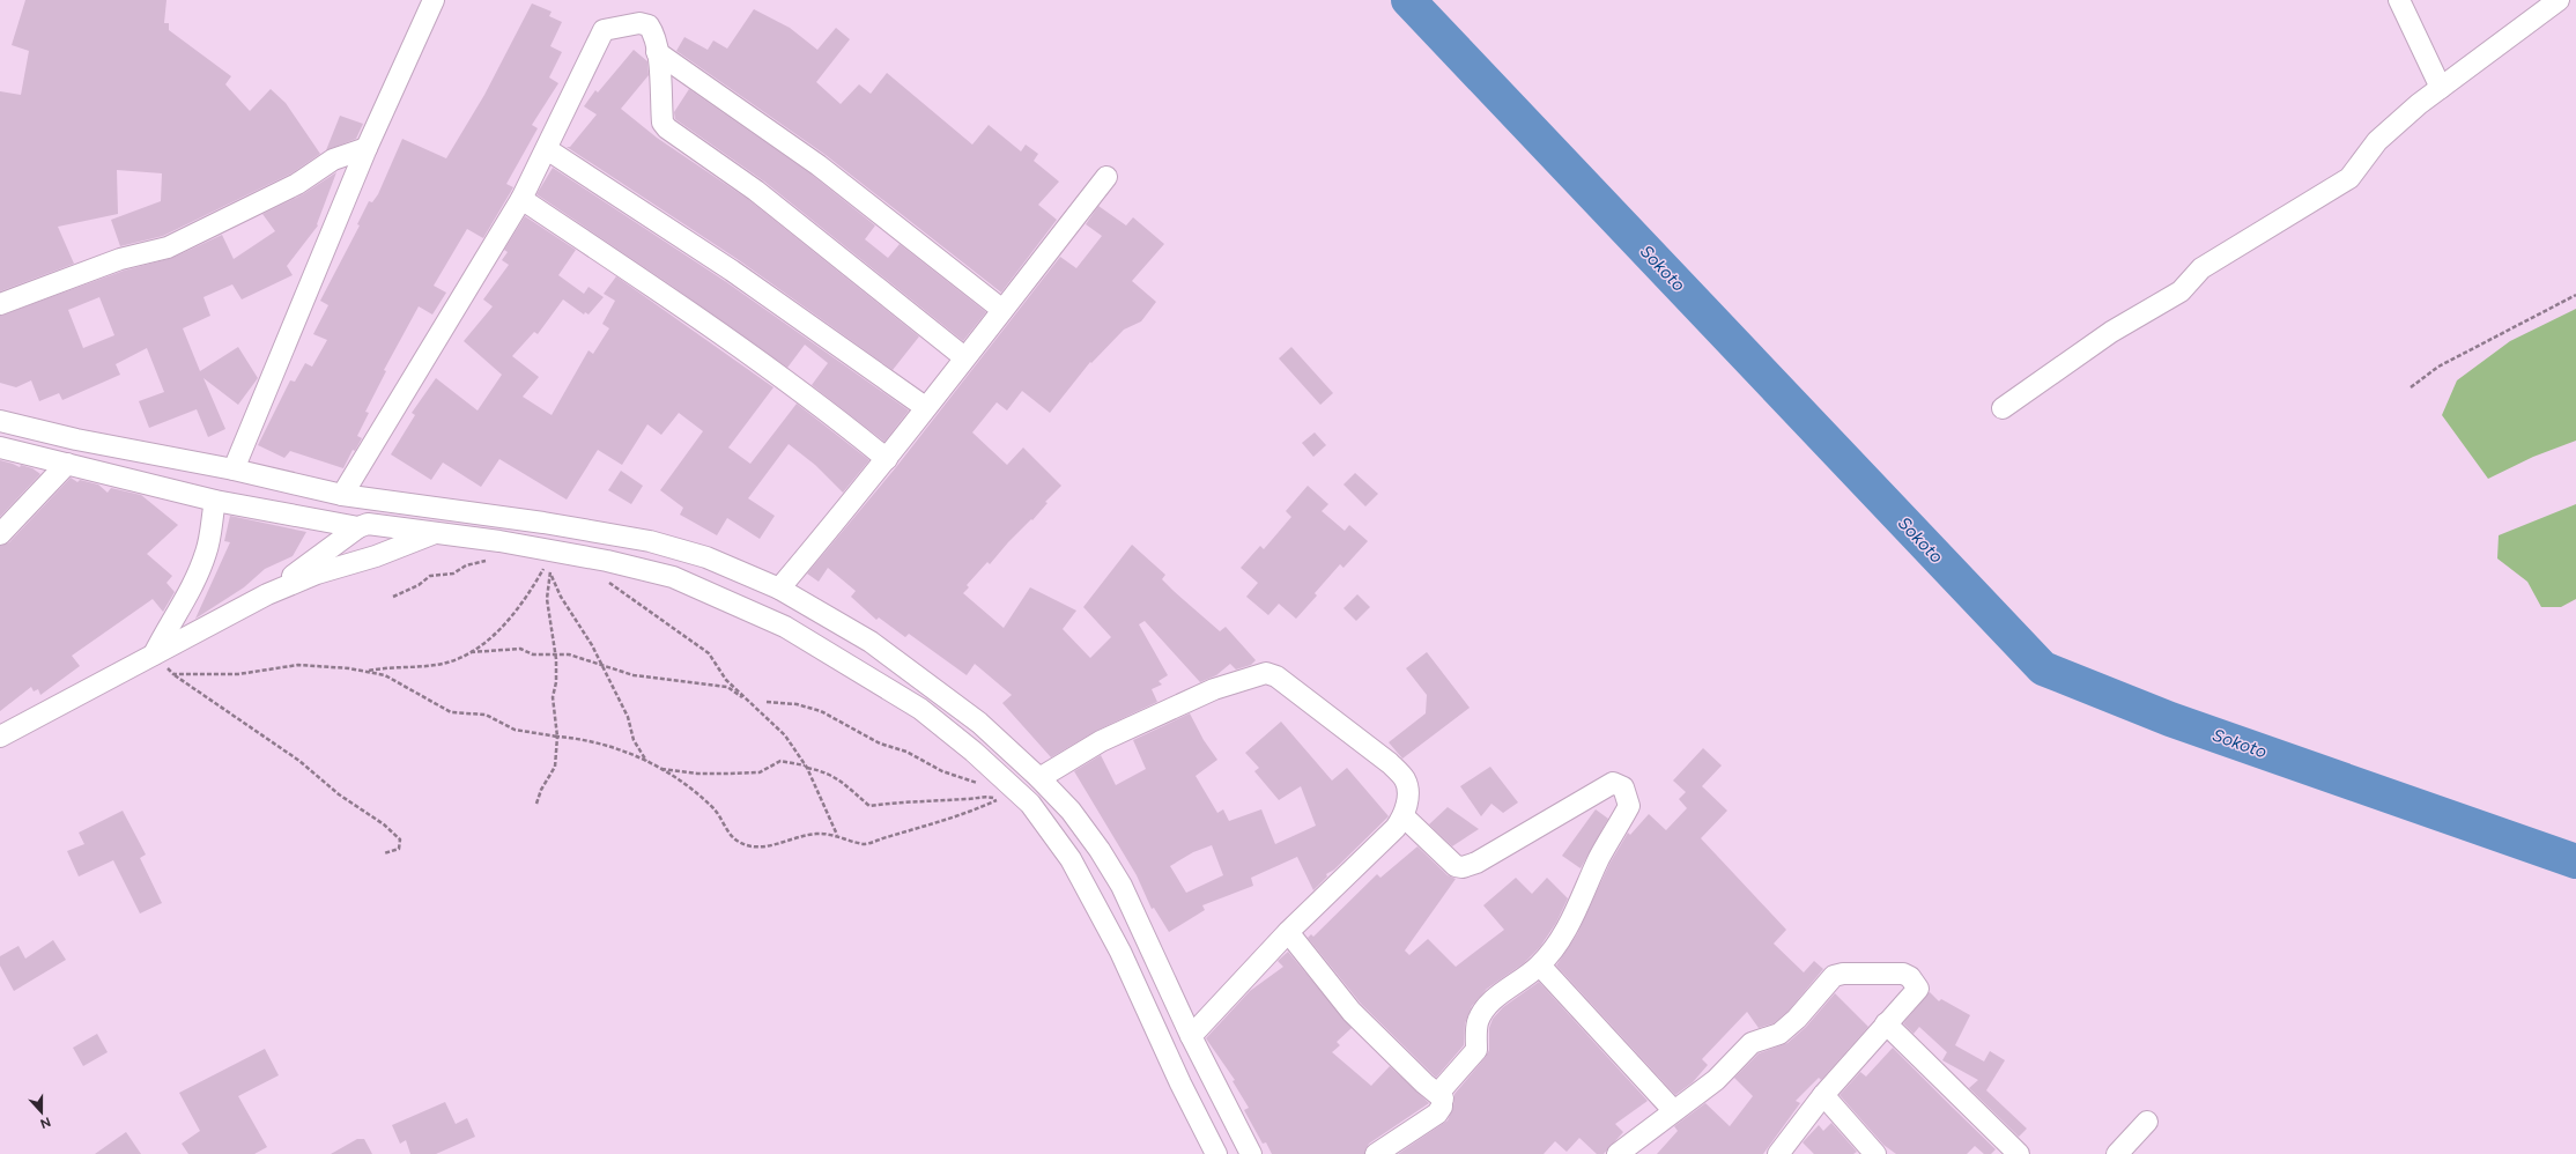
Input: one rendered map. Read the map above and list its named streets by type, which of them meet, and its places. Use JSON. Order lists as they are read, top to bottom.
{
  "water": ["Sokoto"],
  "north": "bottom"
}
